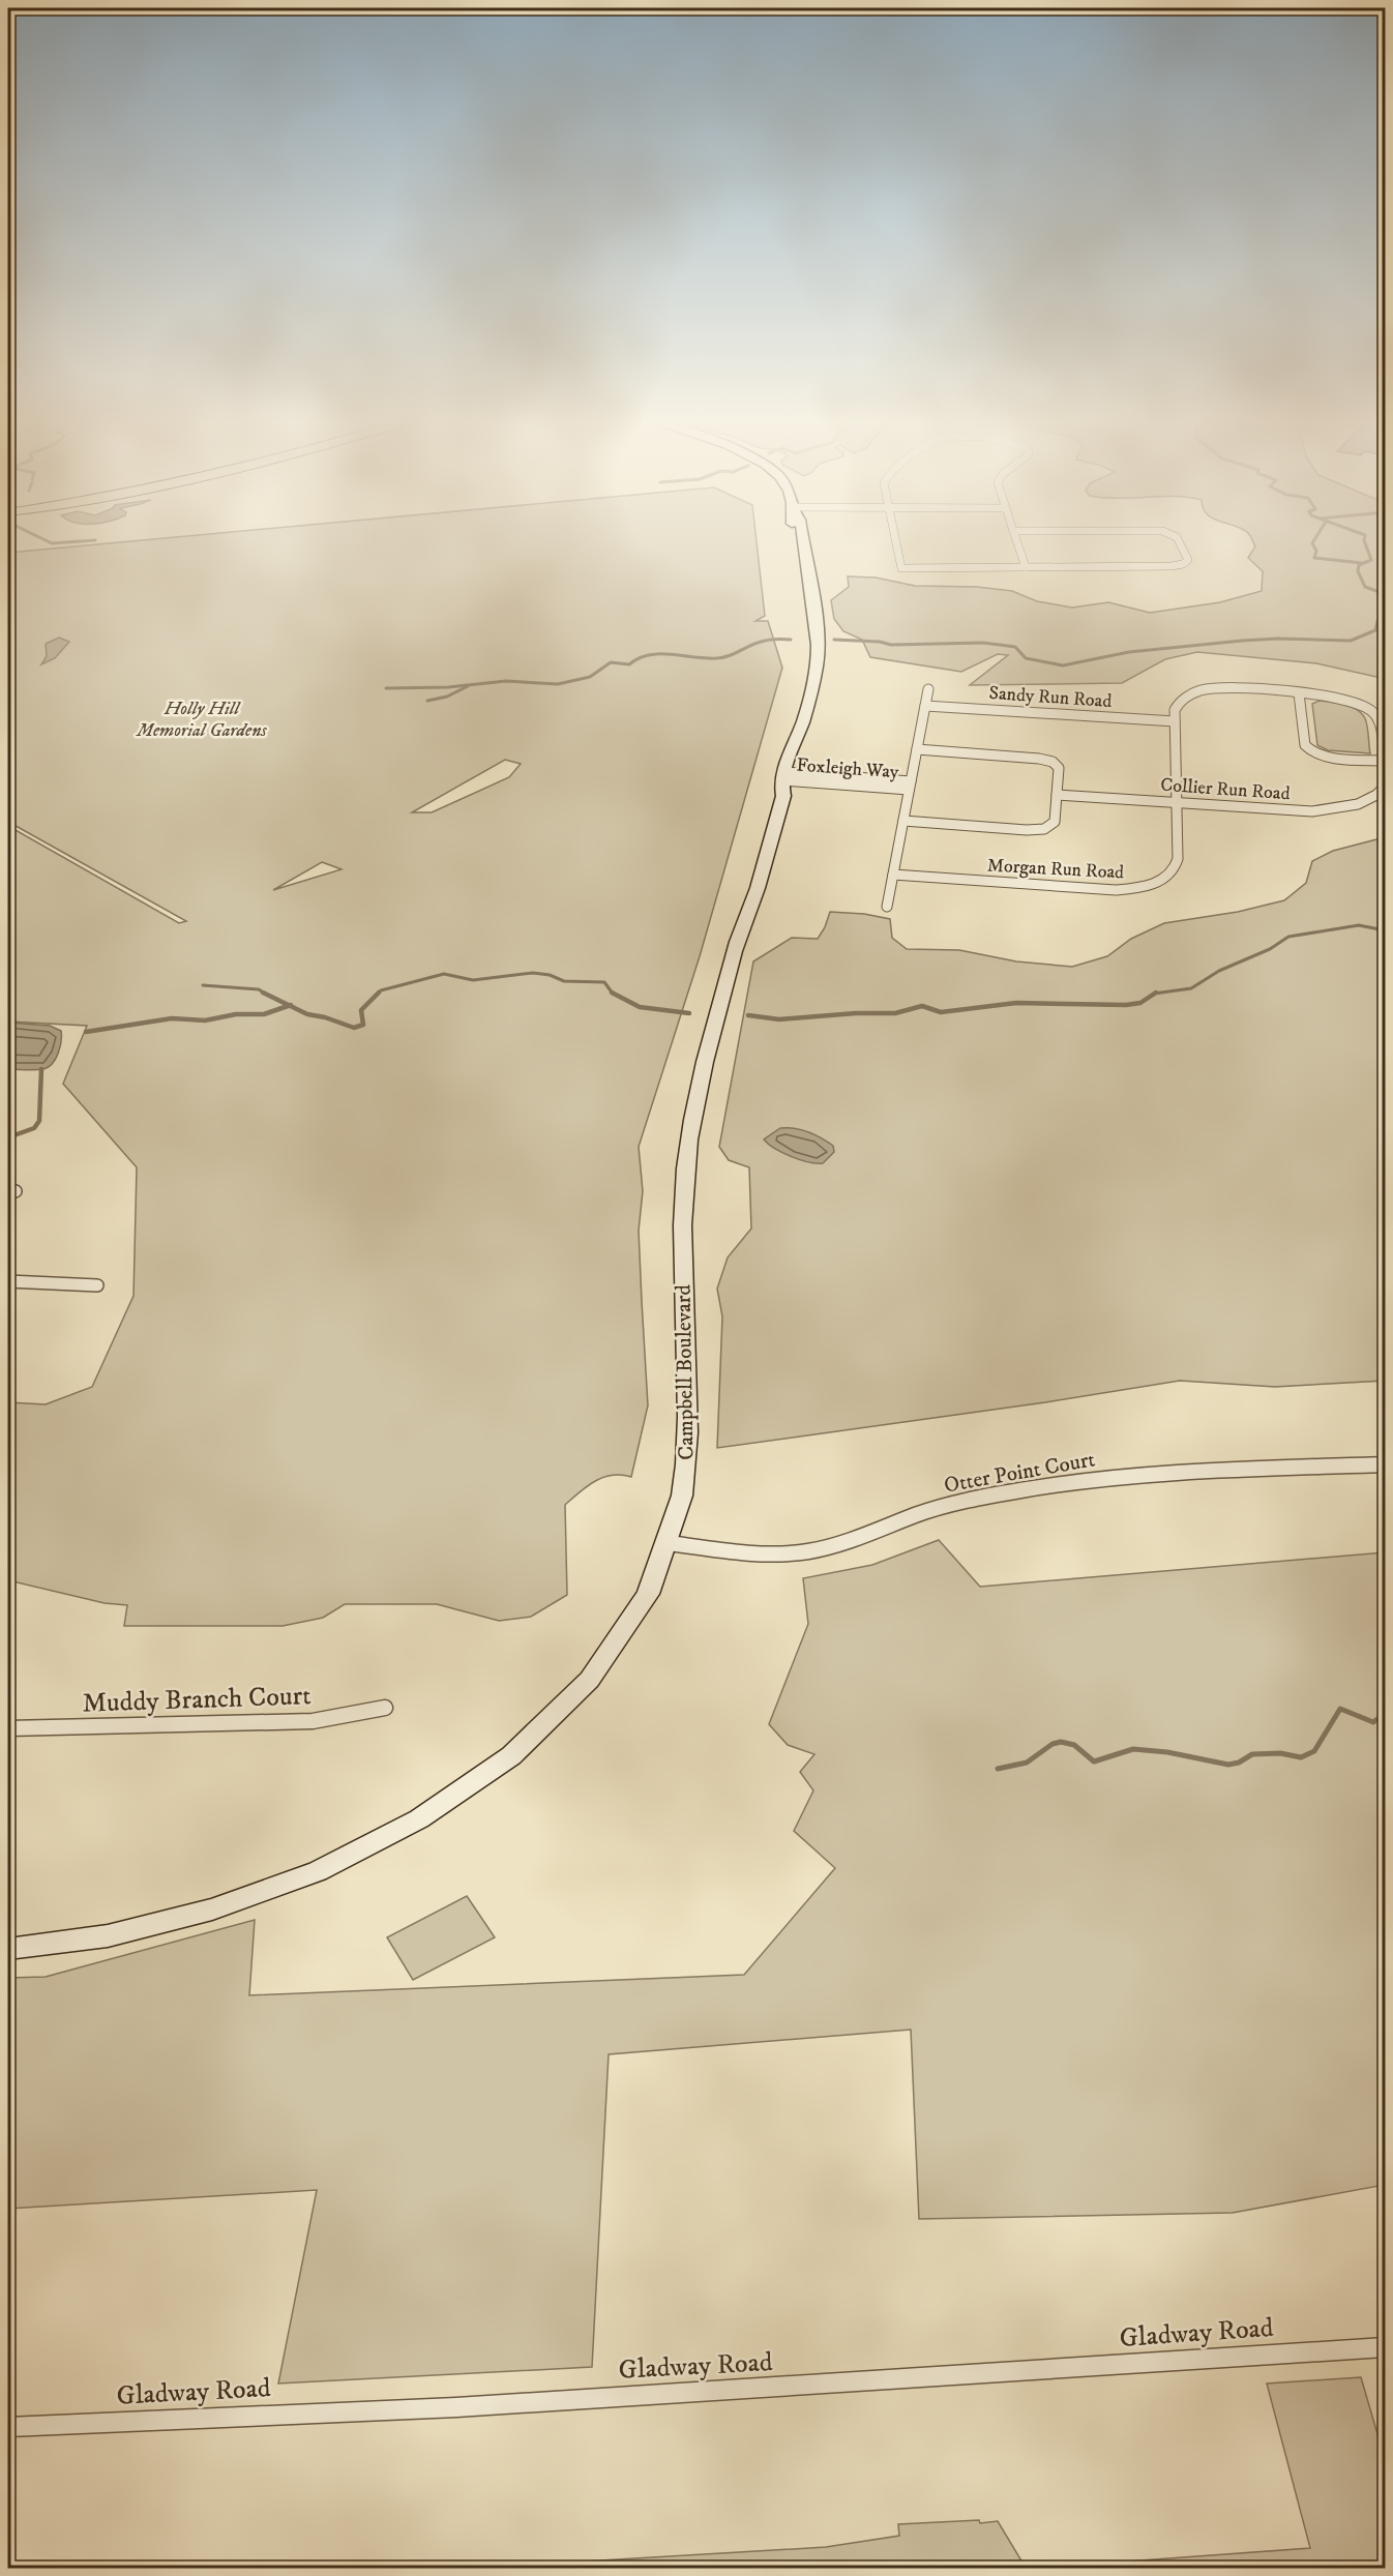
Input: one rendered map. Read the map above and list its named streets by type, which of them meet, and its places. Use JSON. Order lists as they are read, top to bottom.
{
  "streets": {
    "street": [
      "Sandy Run Road",
      "Foxleigh Way",
      "Collier Run Road",
      "Morgan Run Road",
      "Campbell Boulevard",
      "Otter Point Court",
      "Muddy Branch Court",
      "Gladway Road"
    ]
  },
  "crossings": [
    ["Sandy Run Road", "Morgan Run Road"],
    ["Foxleigh Way", "Campbell Boulevard"],
    ["Collier Run Road", "Morgan Run Road"],
    ["Campbell Boulevard", "Otter Point Court"]
  ],
  "parks": ["Holly Hill Memorial Gardens"]
}
